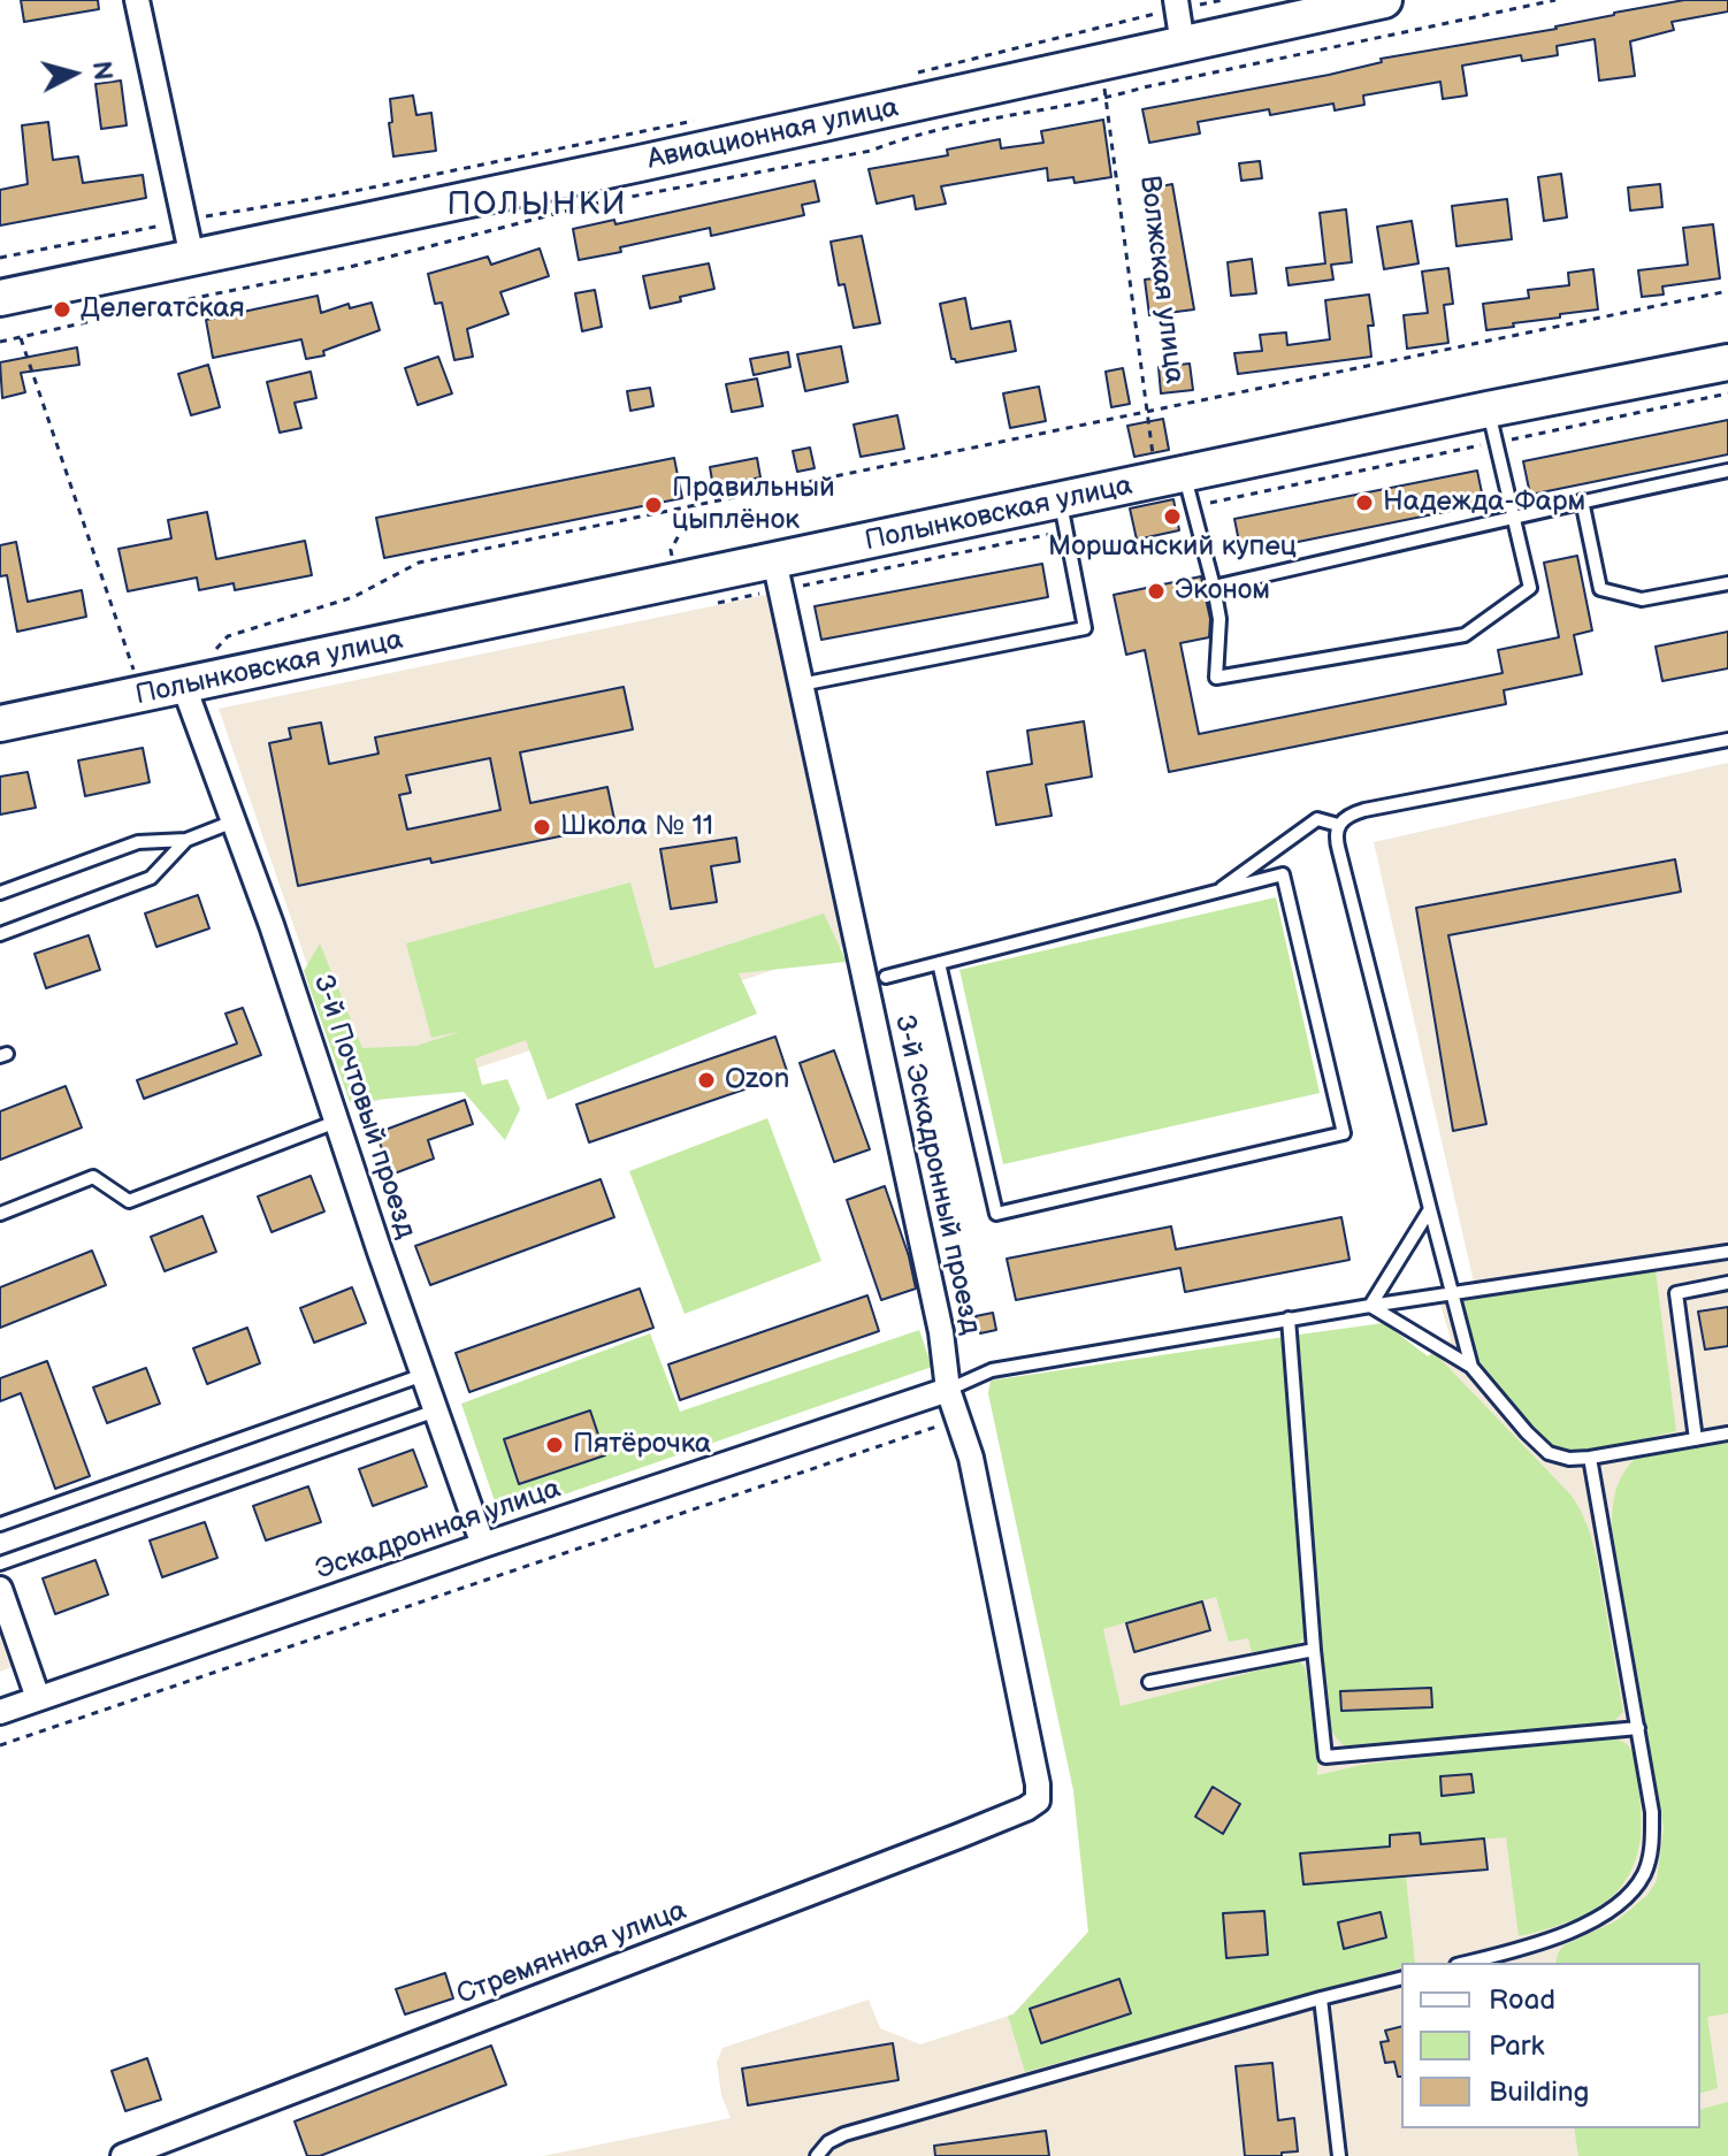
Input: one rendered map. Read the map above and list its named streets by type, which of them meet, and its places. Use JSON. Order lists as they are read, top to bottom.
{
  "streets": {
    "street": [
      "Авиационная улица",
      "Полынковская улица",
      "3-й Почтовый проезд",
      "3-й Эскадронный проезд",
      "Эскадронная улица",
      "Стремянная улица"
    ],
    "path": ["Волжская улица"]
  },
  "crossings": [
    ["Волжская улица", "Полынковская улица"],
    ["Полынковская улица", "3-й Почтовый проезд"],
    ["Полынковская улица", "3-й Эскадронный проезд"],
    ["3-й Почтовый проезд", "Эскадронная улица"],
    ["3-й Эскадронный проезд", "Эскадронная улица"],
    ["3-й Эскадронный проезд", "Стремянная улица"]
  ],
  "districts": ["ПОЛЫНКИ"],
  "places": [
    "Делегатская",
    "Надежда-Фарм",
    "Правильный цыплёнок",
    "Моршанский купец",
    "Эконом",
    "Школа № 11",
    "Ozon",
    "Пятёрочка"
  ],
  "legend": ["Road", "Park", "Building"],
  "north": "right"
}
